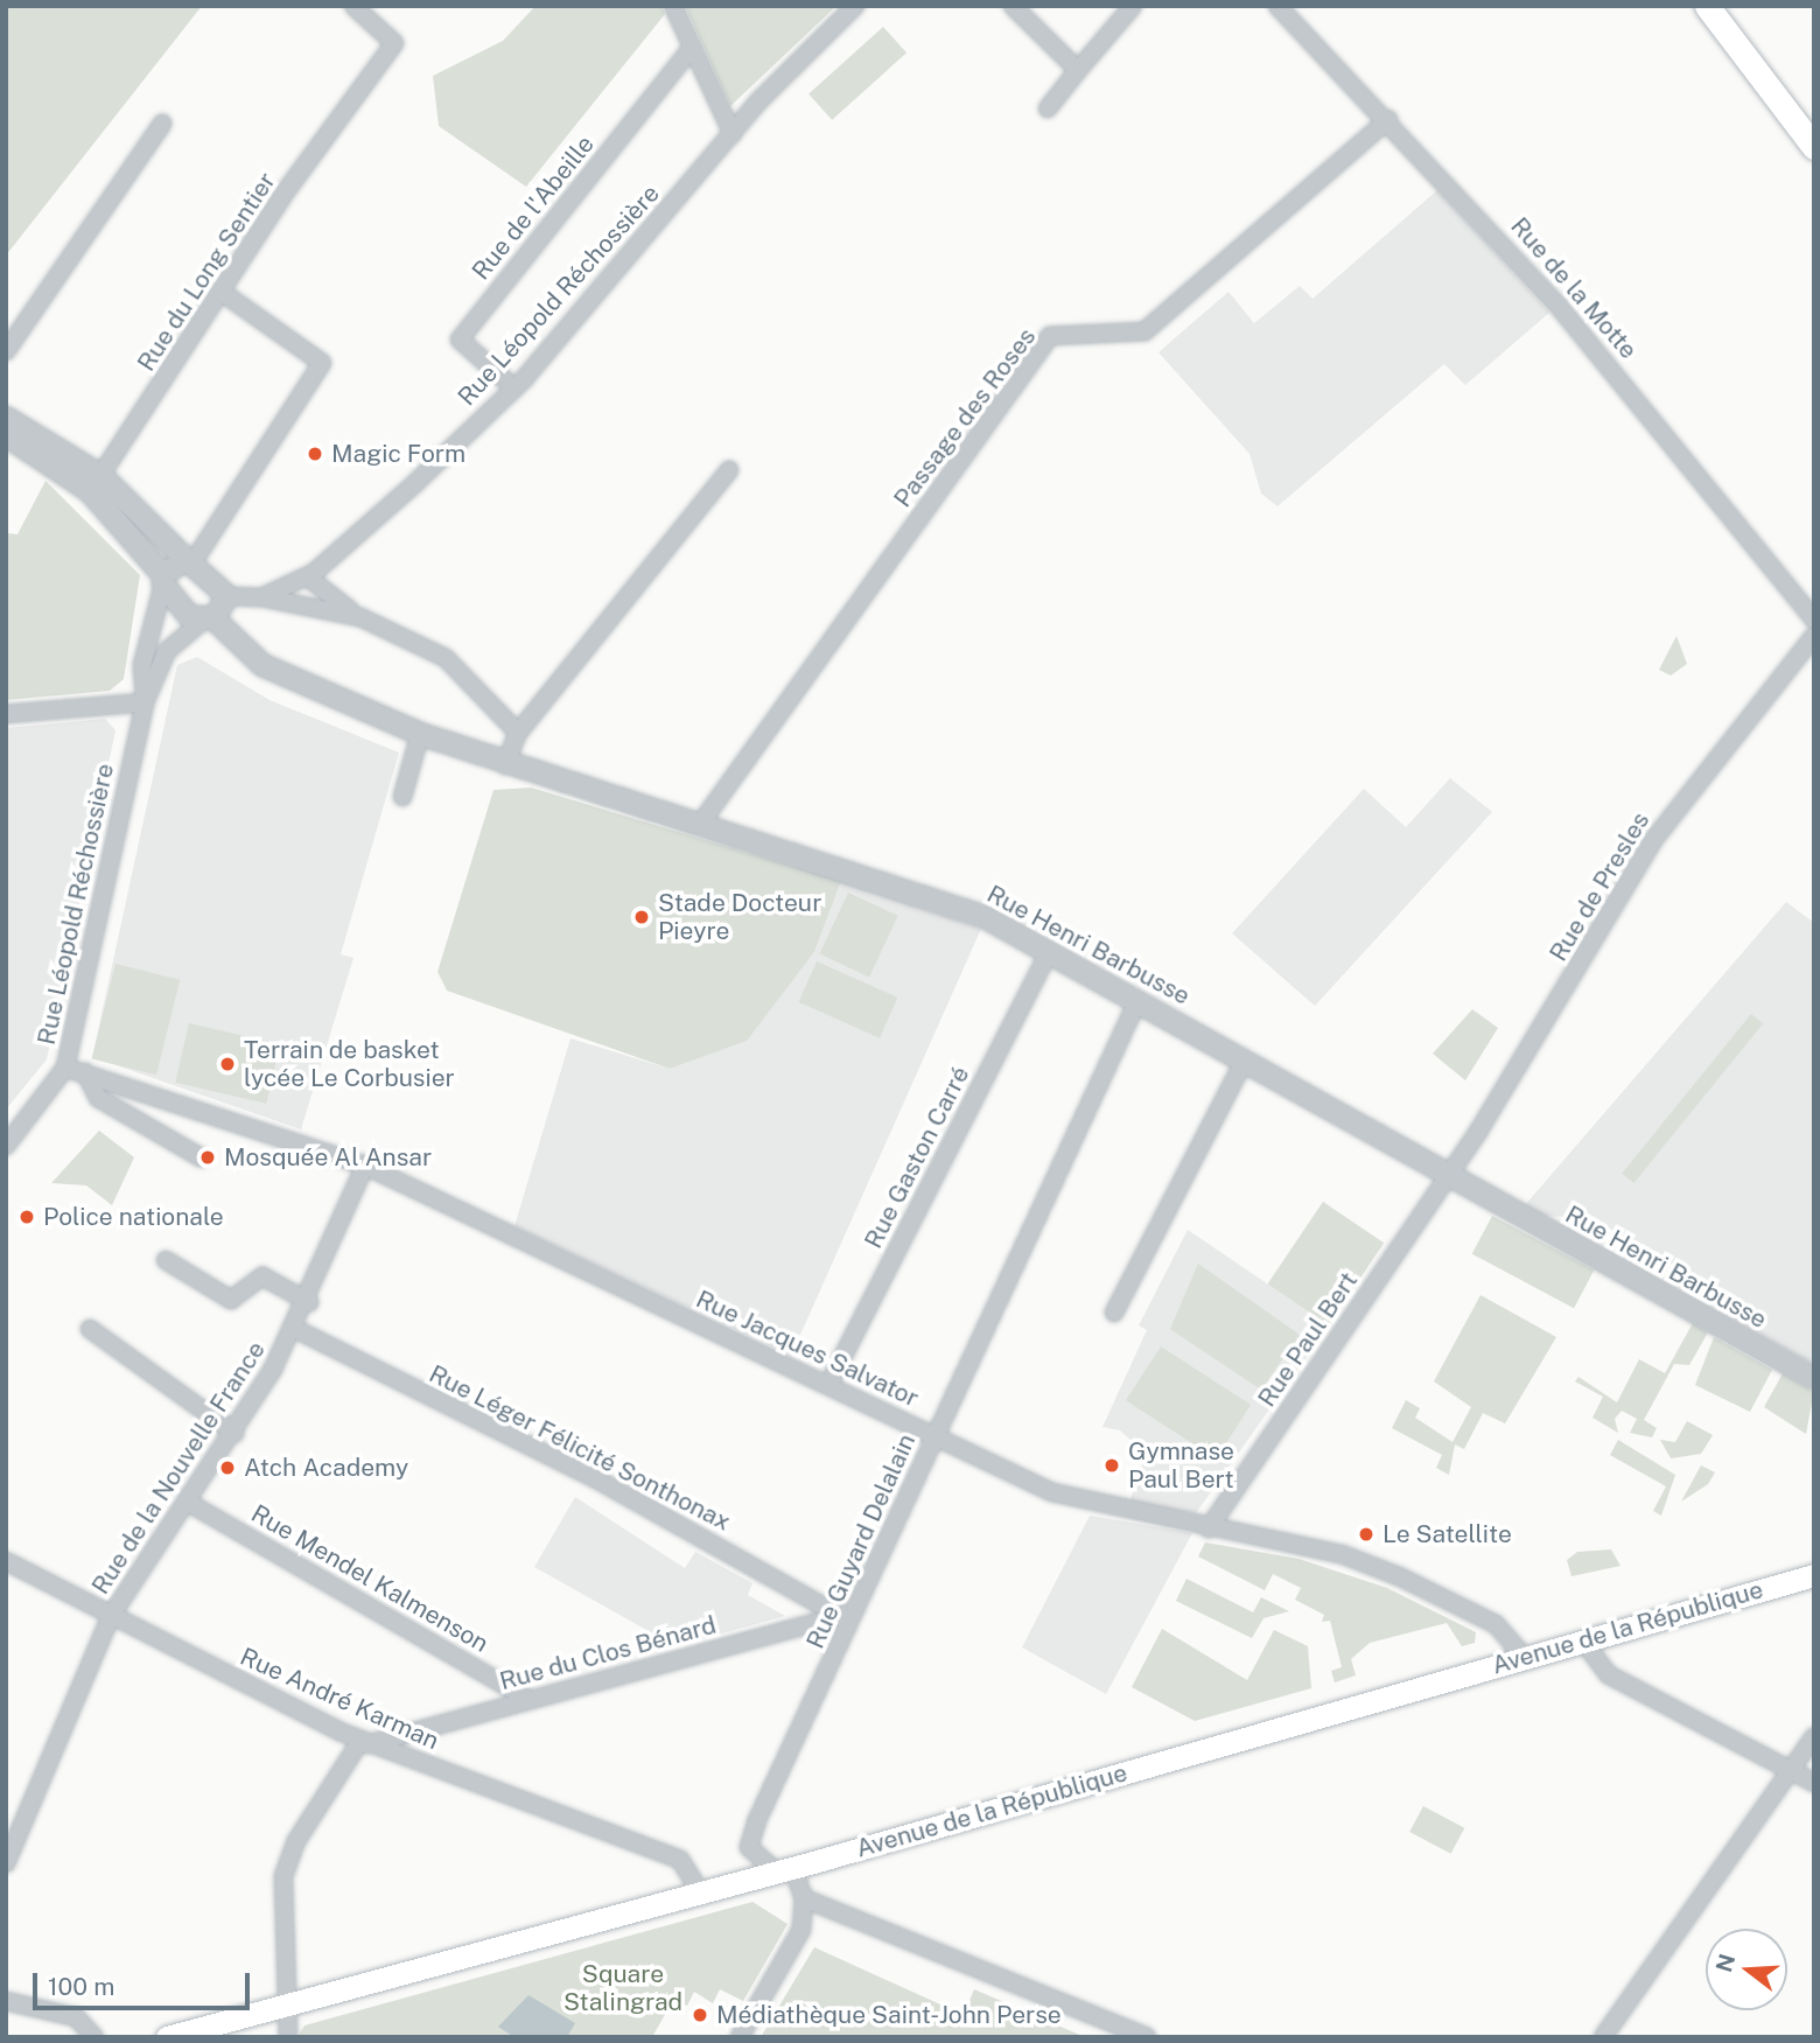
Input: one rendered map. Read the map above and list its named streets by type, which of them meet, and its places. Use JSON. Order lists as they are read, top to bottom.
{
  "streets": {
    "main road": ["Avenue de la République"],
    "street": [
      "Rue de l'Abeille",
      "Rue du Long Sentier",
      "Rue de la Motte",
      "Rue Léopold Réchossière",
      "Passage des Roses",
      "Rue de Presles",
      "Rue Henri Barbusse",
      "Rue Gaston Carré",
      "Rue Paul Bert",
      "Rue Jacques Salvator",
      "Rue Léger Félicité Sonthonax",
      "Rue de la Nouvelle France",
      "Rue Guyard Delalain",
      "Rue Mendel Kalmenson",
      "Rue du Clos Bénard",
      "Rue André Karman"
    ]
  },
  "crossings": [
    ["Rue de l'Abeille", "Rue Léopold Réchossière"],
    ["Rue du Long Sentier", "Rue Henri Barbusse"],
    ["Rue de la Motte", "Passage des Roses"],
    ["Rue Léopold Réchossière", "Rue Henri Barbusse"],
    ["Rue Léopold Réchossière", "Rue Jacques Salvator"],
    ["Passage des Roses", "Rue Henri Barbusse"],
    ["Rue de Presles", "Rue Henri Barbusse"],
    ["Rue de Presles", "Rue Paul Bert"],
    ["Rue Henri Barbusse", "Rue Gaston Carré"],
    ["Rue Henri Barbusse", "Rue Paul Bert"],
    ["Rue Henri Barbusse", "Rue Guyard Delalain"],
    ["Rue Gaston Carré", "Rue Jacques Salvator"],
    ["Rue Paul Bert", "Rue Jacques Salvator"],
    ["Rue Jacques Salvator", "Rue de la Nouvelle France"],
    ["Rue Jacques Salvator", "Rue Guyard Delalain"],
    ["Rue Jacques Salvator", "Avenue de la République"],
    ["Rue Léger Félicité Sonthonax", "Rue de la Nouvelle France"],
    ["Rue Léger Félicité Sonthonax", "Rue du Clos Bénard"],
    ["Rue de la Nouvelle France", "Rue Mendel Kalmenson"],
    ["Rue de la Nouvelle France", "Rue André Karman"],
    ["Rue Guyard Delalain", "Avenue de la République"],
    ["Rue Guyard Delalain", "Rue du Clos Bénard"],
    ["Rue Mendel Kalmenson", "Rue du Clos Bénard"],
    ["Avenue de la République", "Rue André Karman"],
    ["Rue du Clos Bénard", "Rue André Karman"]
  ],
  "parks": ["Square Stalingrad"],
  "places": [
    "Magic Form",
    "Stade Docteur Pieyre",
    "Terrain de basket lycée Le Corbusier",
    "Mosquée Al Ansar",
    "Police nationale",
    "Gymnase Paul Bert",
    "Atch Academy",
    "Le Satellite",
    "Médiathèque Saint-John Perse"
  ],
  "scale_bar": "100 m",
  "north": "left"
}
